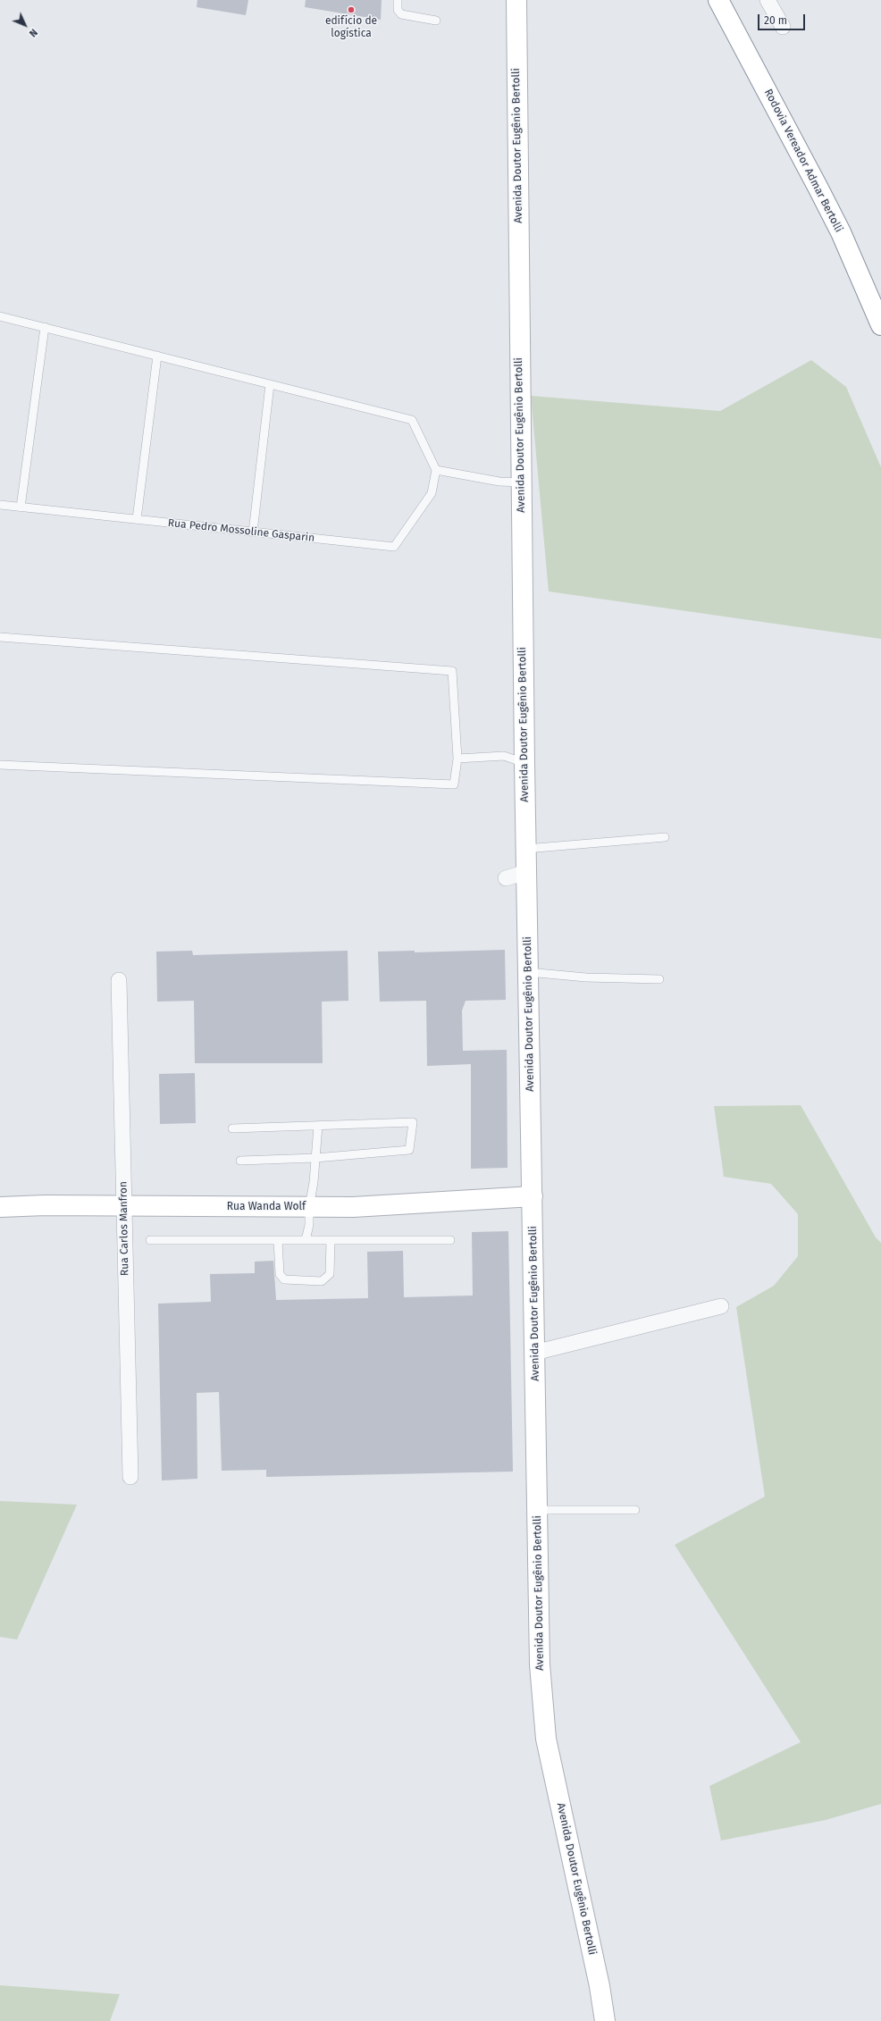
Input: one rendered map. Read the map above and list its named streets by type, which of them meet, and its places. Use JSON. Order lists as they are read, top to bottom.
{
  "streets": {
    "main road": ["Avenida Doutor Eugênio Bertolli", "Rodovia Vereador Admar Bertolli", "Rua Wanda Wolf"],
    "street": ["Rua Carlos Manfron"],
    "lane": ["Rua Pedro Mossoline Gasparin"]
  },
  "crossings": [
    ["Avenida Doutor Eugênio Bertolli", "Rua Wanda Wolf"],
    ["Rua Wanda Wolf", "Rua Carlos Manfron"]
  ],
  "places": ["edifício de logística"],
  "scale_bar": "20 m",
  "north": "bottom right"
}
